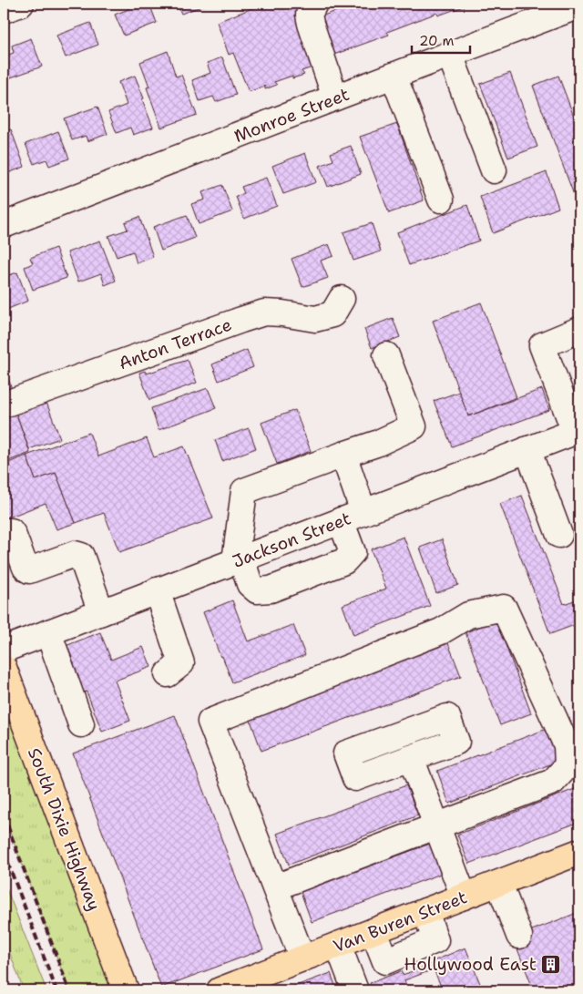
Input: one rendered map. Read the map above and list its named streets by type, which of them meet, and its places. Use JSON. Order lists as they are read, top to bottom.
{
  "streets": {
    "main road": ["South Dixie Highway", "Van Buren Street"],
    "street": ["Monroe Street", "Anton Terrace", "Jackson Street"]
  },
  "places": {
    "building": ["Hollywood East"]
  },
  "scale_bar": "20 m"
}
